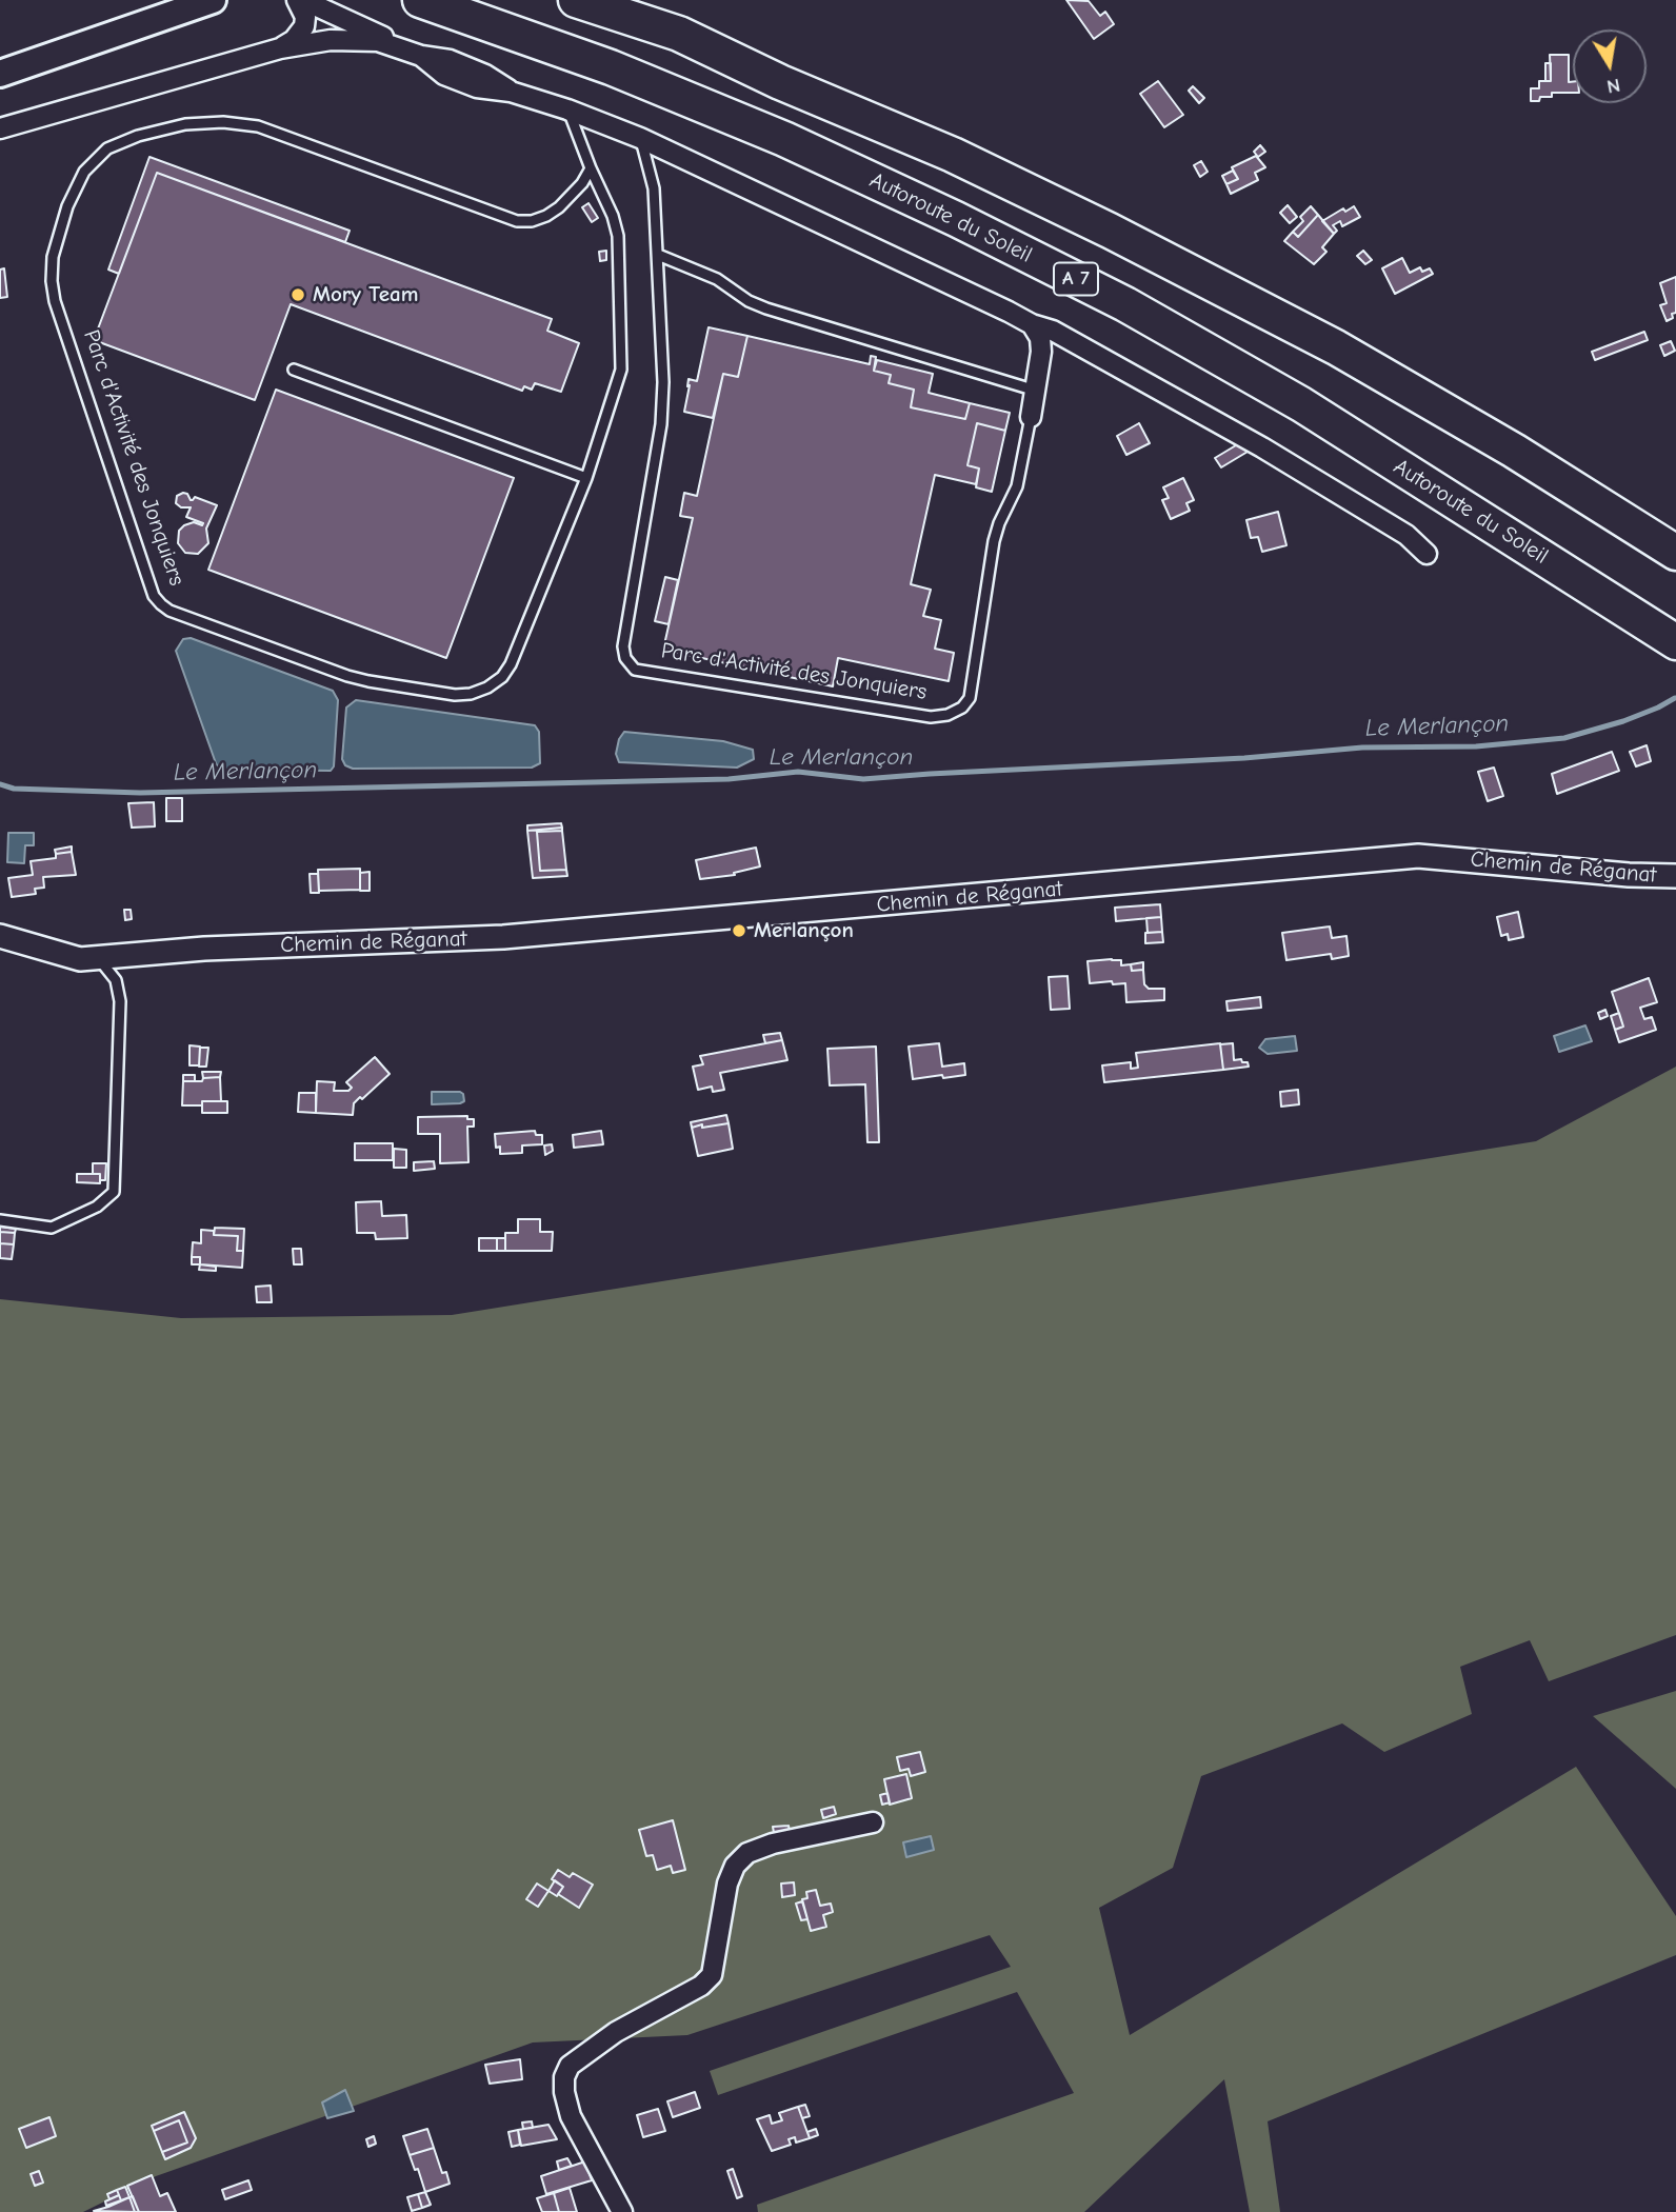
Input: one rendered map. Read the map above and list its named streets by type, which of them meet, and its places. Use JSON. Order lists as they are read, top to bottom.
{
  "streets": {
    "highway": ["Autoroute du Soleil", "A 7"],
    "street": ["Parc d'Activité des Jonquiers", "Chemin de Réganat"]
  },
  "water": ["Le Merlançon"],
  "places": ["Mory Team", "Merlançon"],
  "north": "bottom"
}
